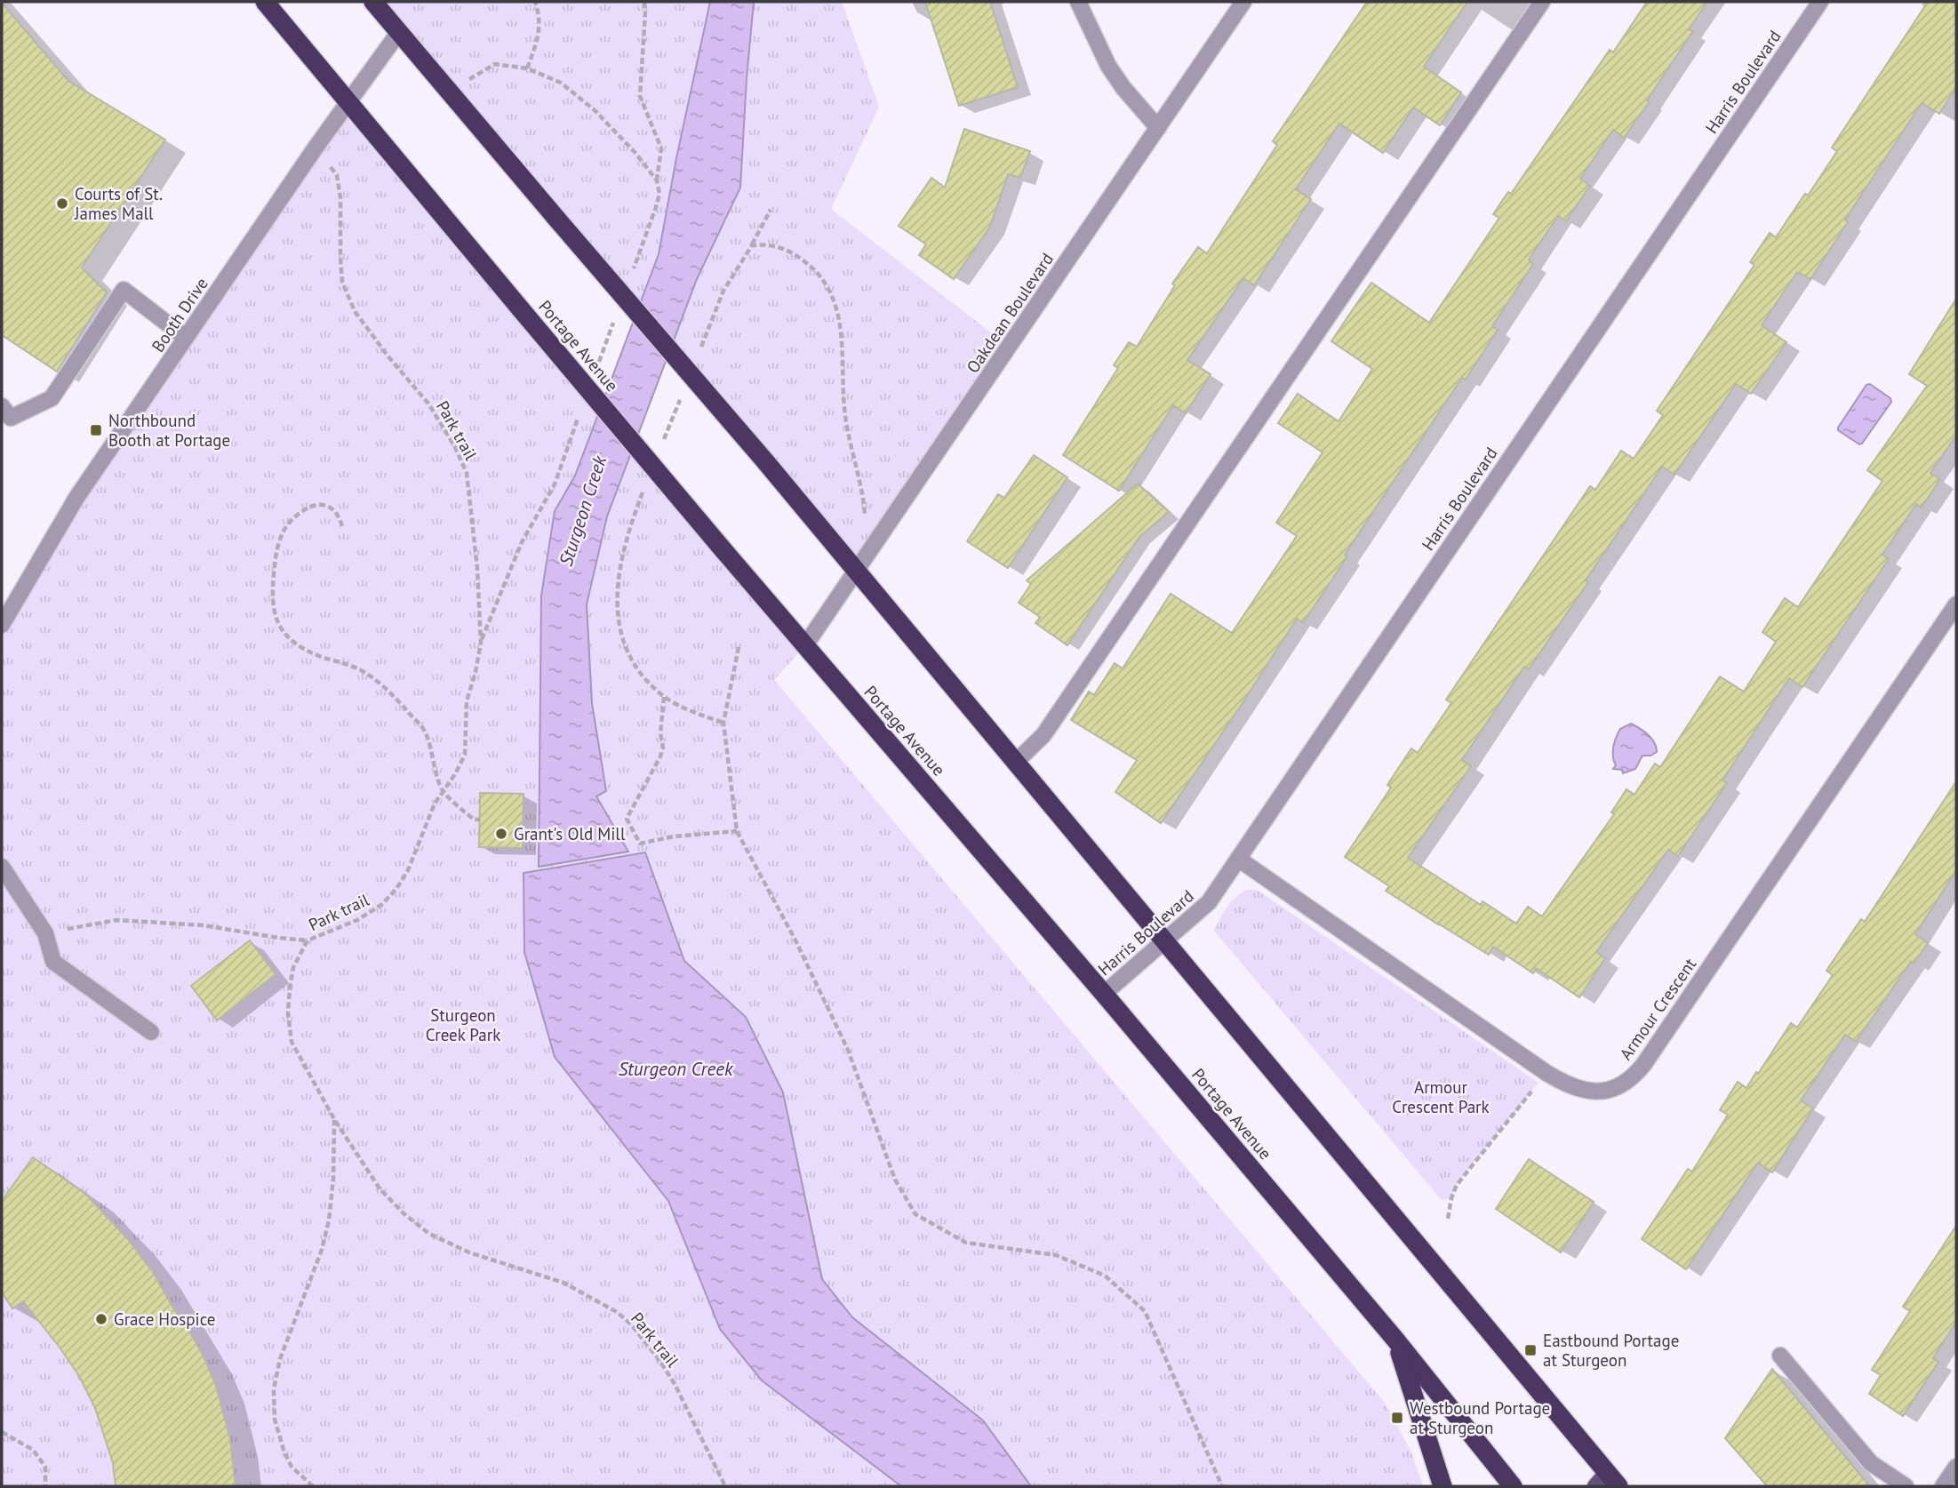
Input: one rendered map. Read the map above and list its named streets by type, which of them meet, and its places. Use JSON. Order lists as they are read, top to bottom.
{
  "streets": {
    "highway": ["Portage Avenue"],
    "street": [
      "Harris Boulevard",
      "Oakdean Boulevard",
      "Booth Drive",
      "Armour Crescent"
    ],
    "path": ["Park trail"]
  },
  "crossings": [
    ["Harris Boulevard", "Portage Avenue"],
    ["Harris Boulevard", "Armour Crescent"],
    ["Oakdean Boulevard", "Portage Avenue"],
    ["Booth Drive", "Portage Avenue"],
    ["Booth Drive", "Park trail"]
  ],
  "water": ["Sturgeon Creek"],
  "parks": ["Sturgeon Creek Park", "Armour Crescent Park"],
  "places": {
    "other": ["Courts of St. James Mall", "Grant's Old Mill", "Grace Hospice"],
    "transit": ["Northbound Booth at Portage", "Eastbound Portage at Sturgeon", "Westbound Portage at Sturgeon"]
  }
}
